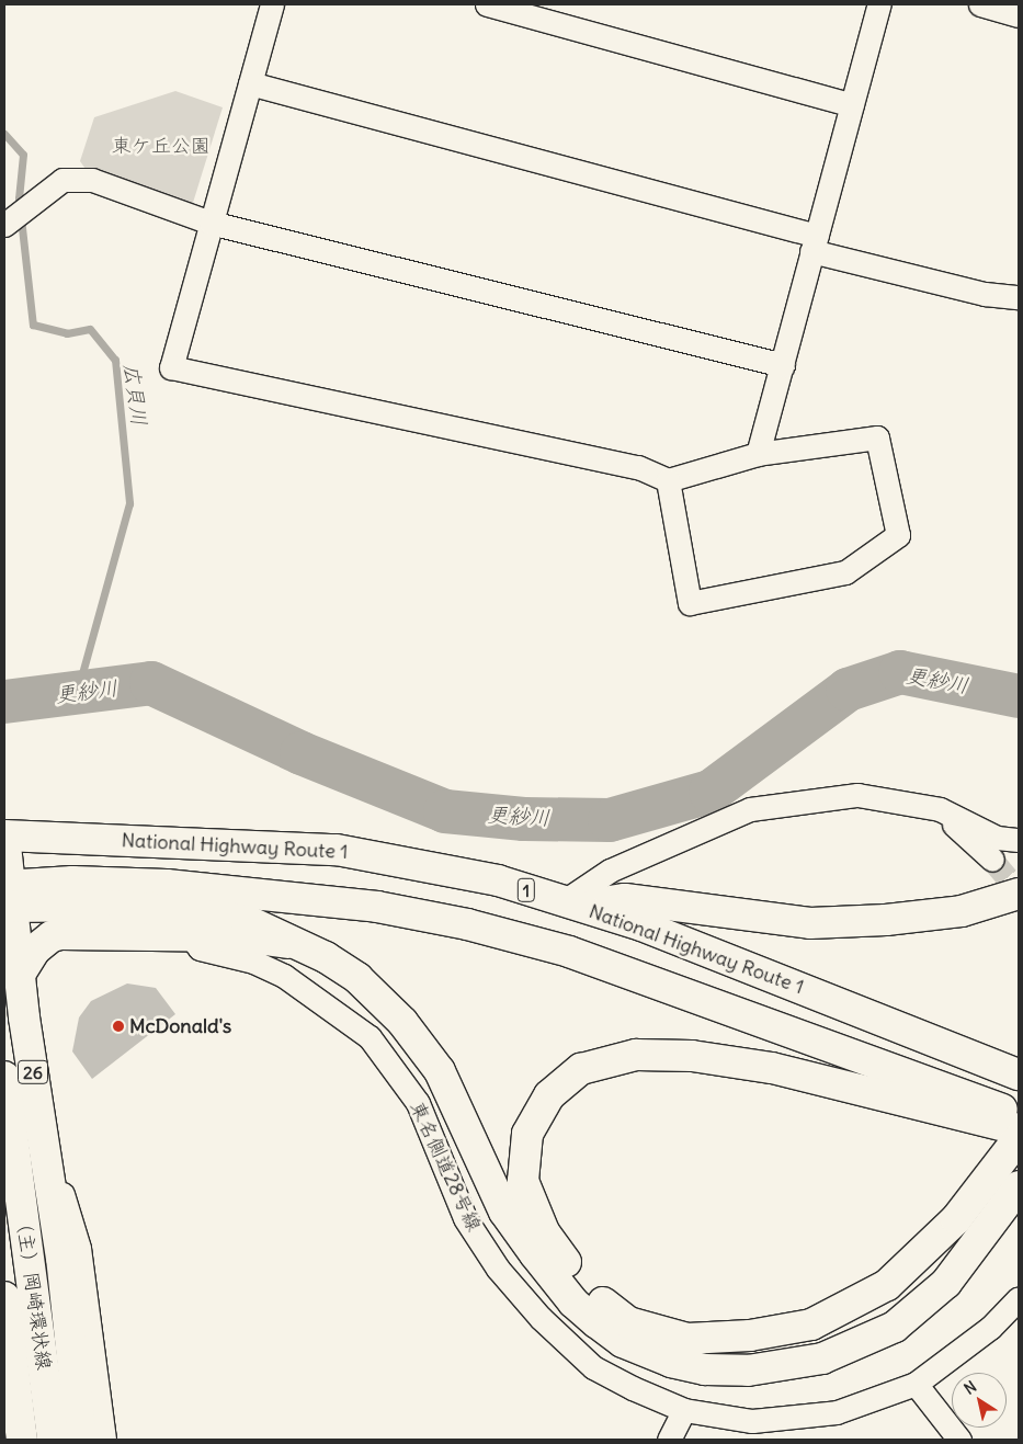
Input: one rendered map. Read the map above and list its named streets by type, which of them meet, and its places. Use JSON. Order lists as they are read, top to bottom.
{
  "streets": {
    "main road": [
      "National Highway Route 1",
      "1",
      "26",
      "（主）岡崎環状線"
    ],
    "street": ["東名側道28号線"]
  },
  "crossings": [
    ["National Highway Route 1", "26"]
  ],
  "water": ["広貝川", "更紗川"],
  "parks": ["東ケ丘公園"],
  "places": ["McDonald's"],
  "north": "top left"
}
